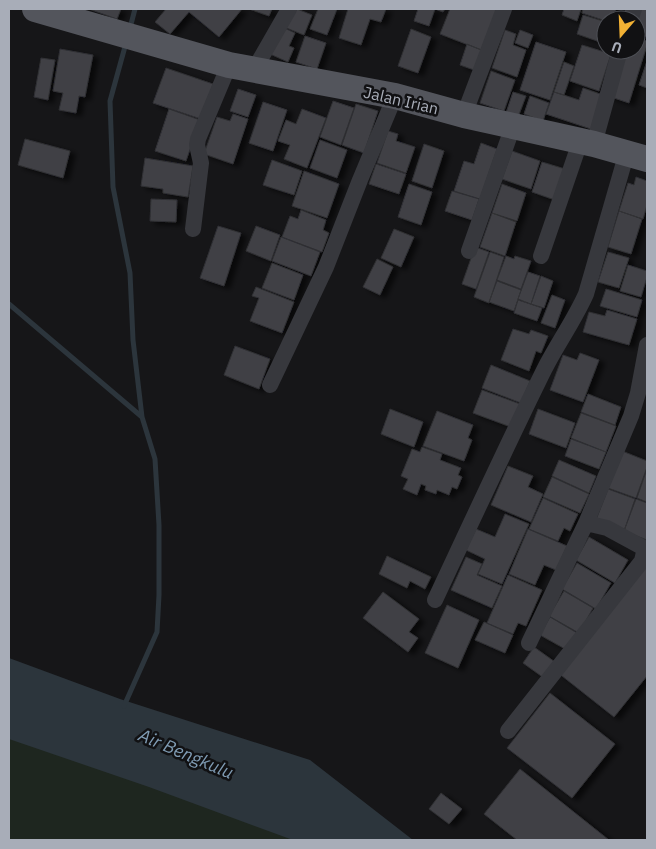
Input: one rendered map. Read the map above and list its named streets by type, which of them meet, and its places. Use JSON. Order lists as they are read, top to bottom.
{
  "streets": {
    "main road": ["Jalan Irian"]
  },
  "water": ["Air Bengkulu"],
  "north": "bottom"
}
